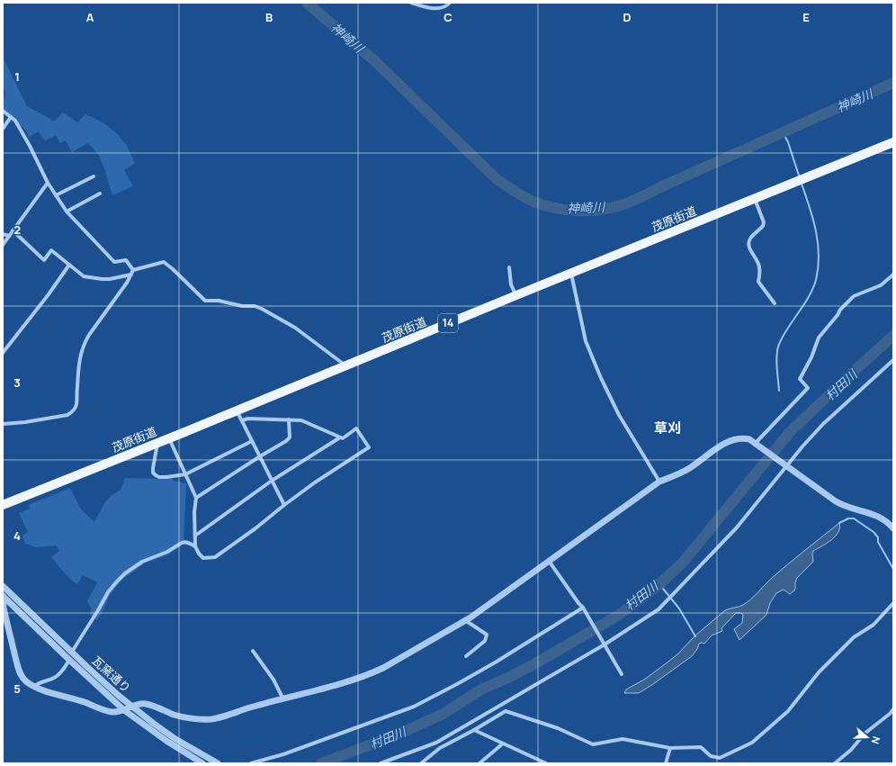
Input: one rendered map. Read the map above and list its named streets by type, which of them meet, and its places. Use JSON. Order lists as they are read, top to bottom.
{
  "streets": {
    "main road": ["茂原街道", "14"],
    "street": ["瓦窯通り"]
  },
  "districts": ["草刈"],
  "water": ["神崎川", "村田川"],
  "north": "right",
  "grid": {
    "columns": [
      "A",
      "B",
      "C",
      "D",
      "E"
    ],
    "rows": [
      "1",
      "2",
      "3",
      "4",
      "5"
    ]
  }
}
